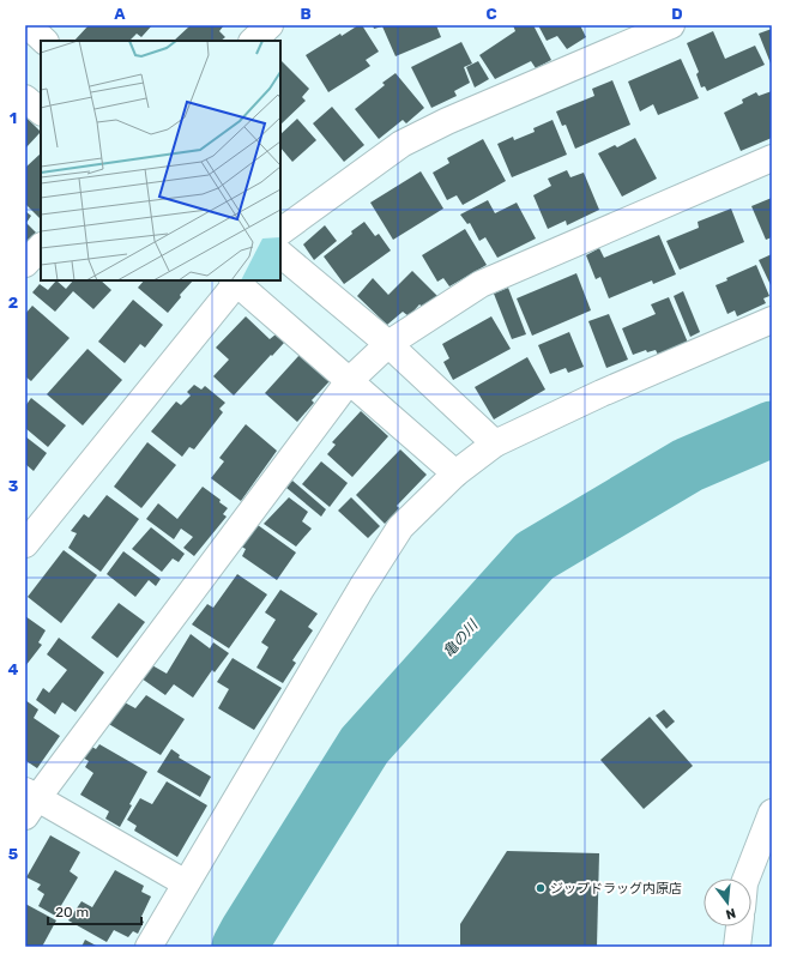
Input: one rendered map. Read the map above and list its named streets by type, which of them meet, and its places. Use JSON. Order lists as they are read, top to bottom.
{
  "water": ["亀の川"],
  "places": ["ジップドラッグ内原店"],
  "scale_bar": "20 m",
  "north": "bottom",
  "grid": {
    "columns": [
      "A",
      "B",
      "C",
      "D"
    ],
    "rows": [
      "1",
      "2",
      "3",
      "4",
      "5"
    ]
  }
}
